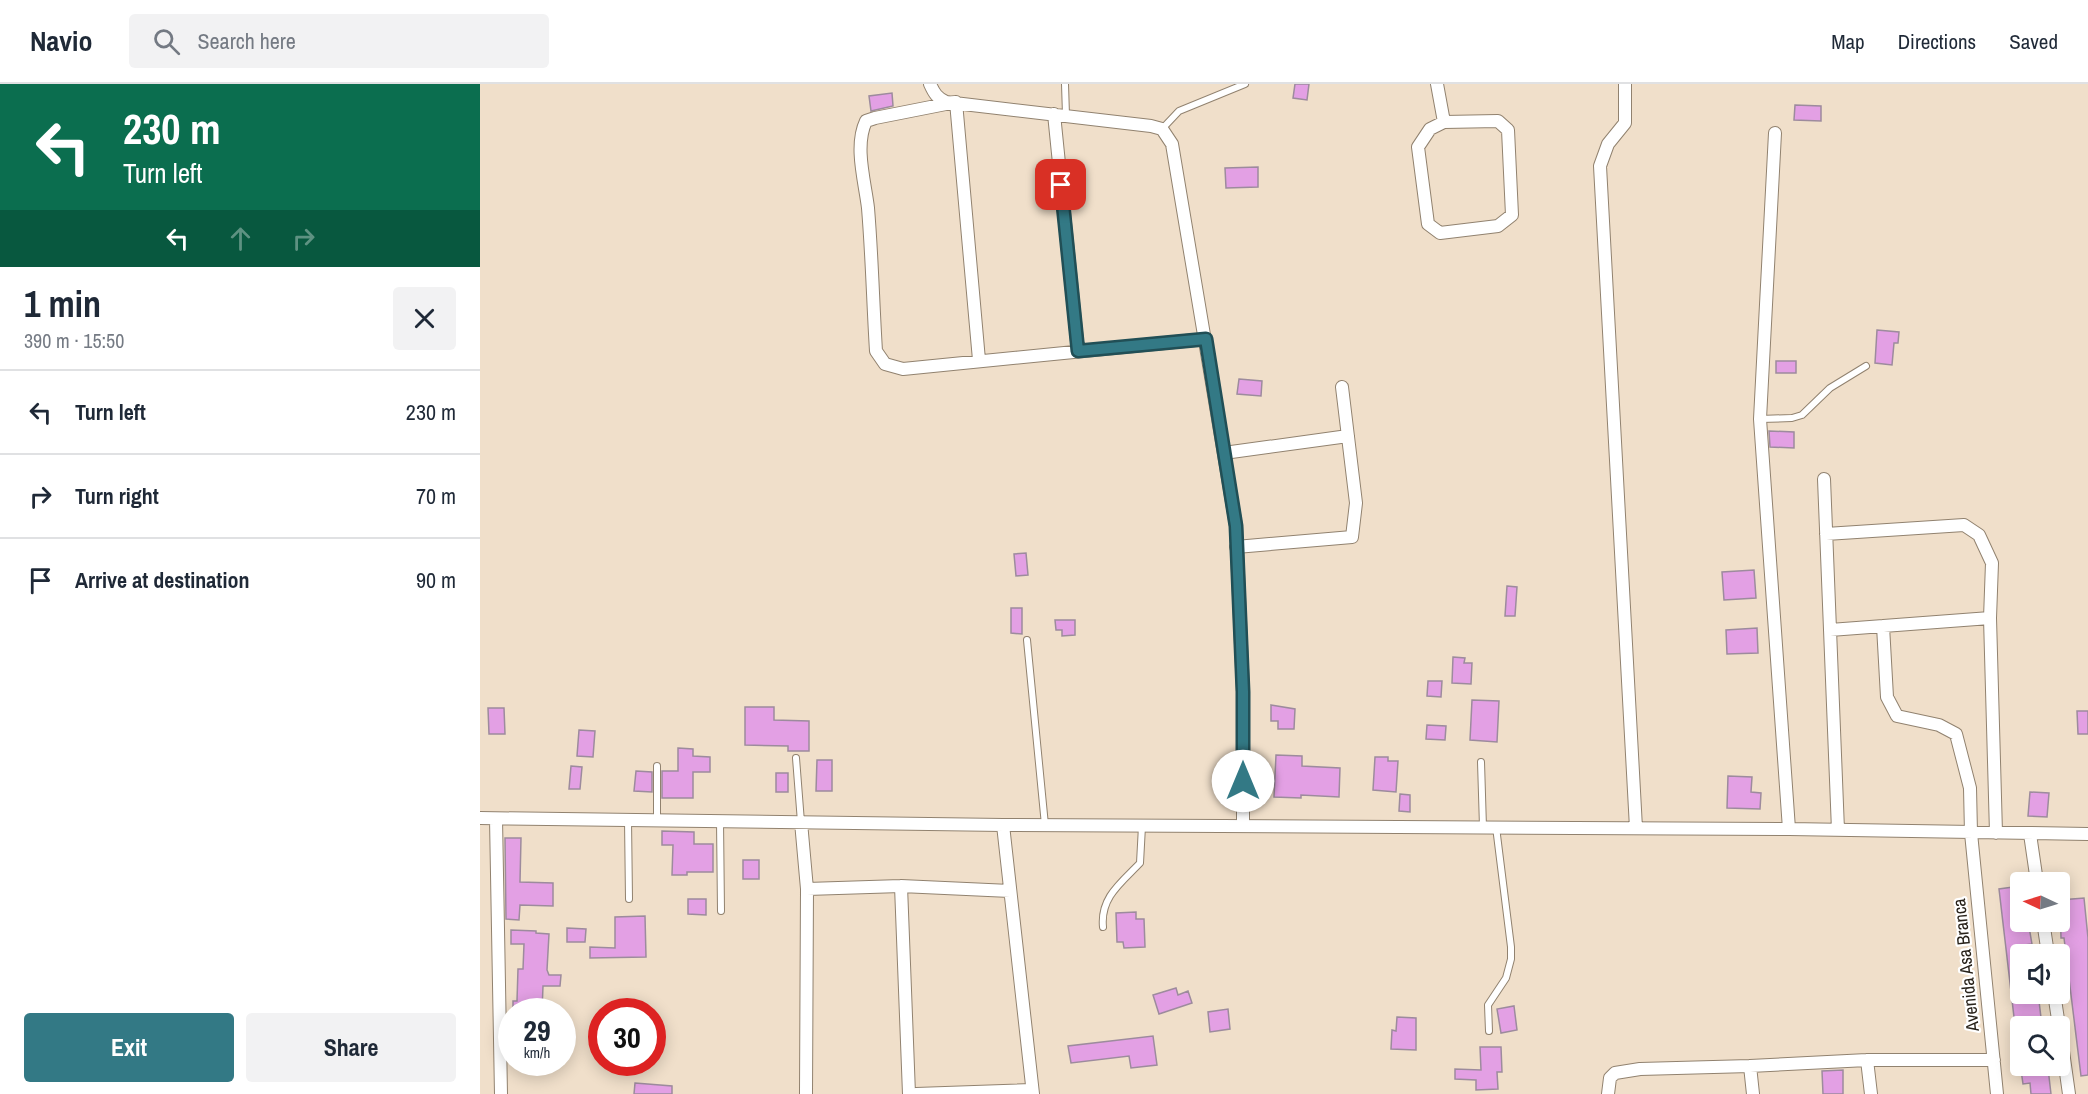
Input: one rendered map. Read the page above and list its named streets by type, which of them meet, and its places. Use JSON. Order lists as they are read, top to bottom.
{
  "streets": {
    "street": ["Avenida Asa Branca"]
  },
  "north": "left",
  "page": {
    "header": "Navio",
    "search": "Search here",
    "nav": ["Map", "Directions", "Saved"],
    "turn": ["230 m", "Turn left"],
    "heading": ["1 min", "390 m · 15:50"],
    "list": [
      {
        "name": "Turn left",
        "value": "230 m"
      },
      {
        "name": "Turn right",
        "value": "70 m"
      },
      {
        "name": "Arrive at destination",
        "value": "90 m"
      }
    ],
    "speed": "29 km/h",
    "limit": "30",
    "buttons": ["Exit", "Share"]
  }
}
